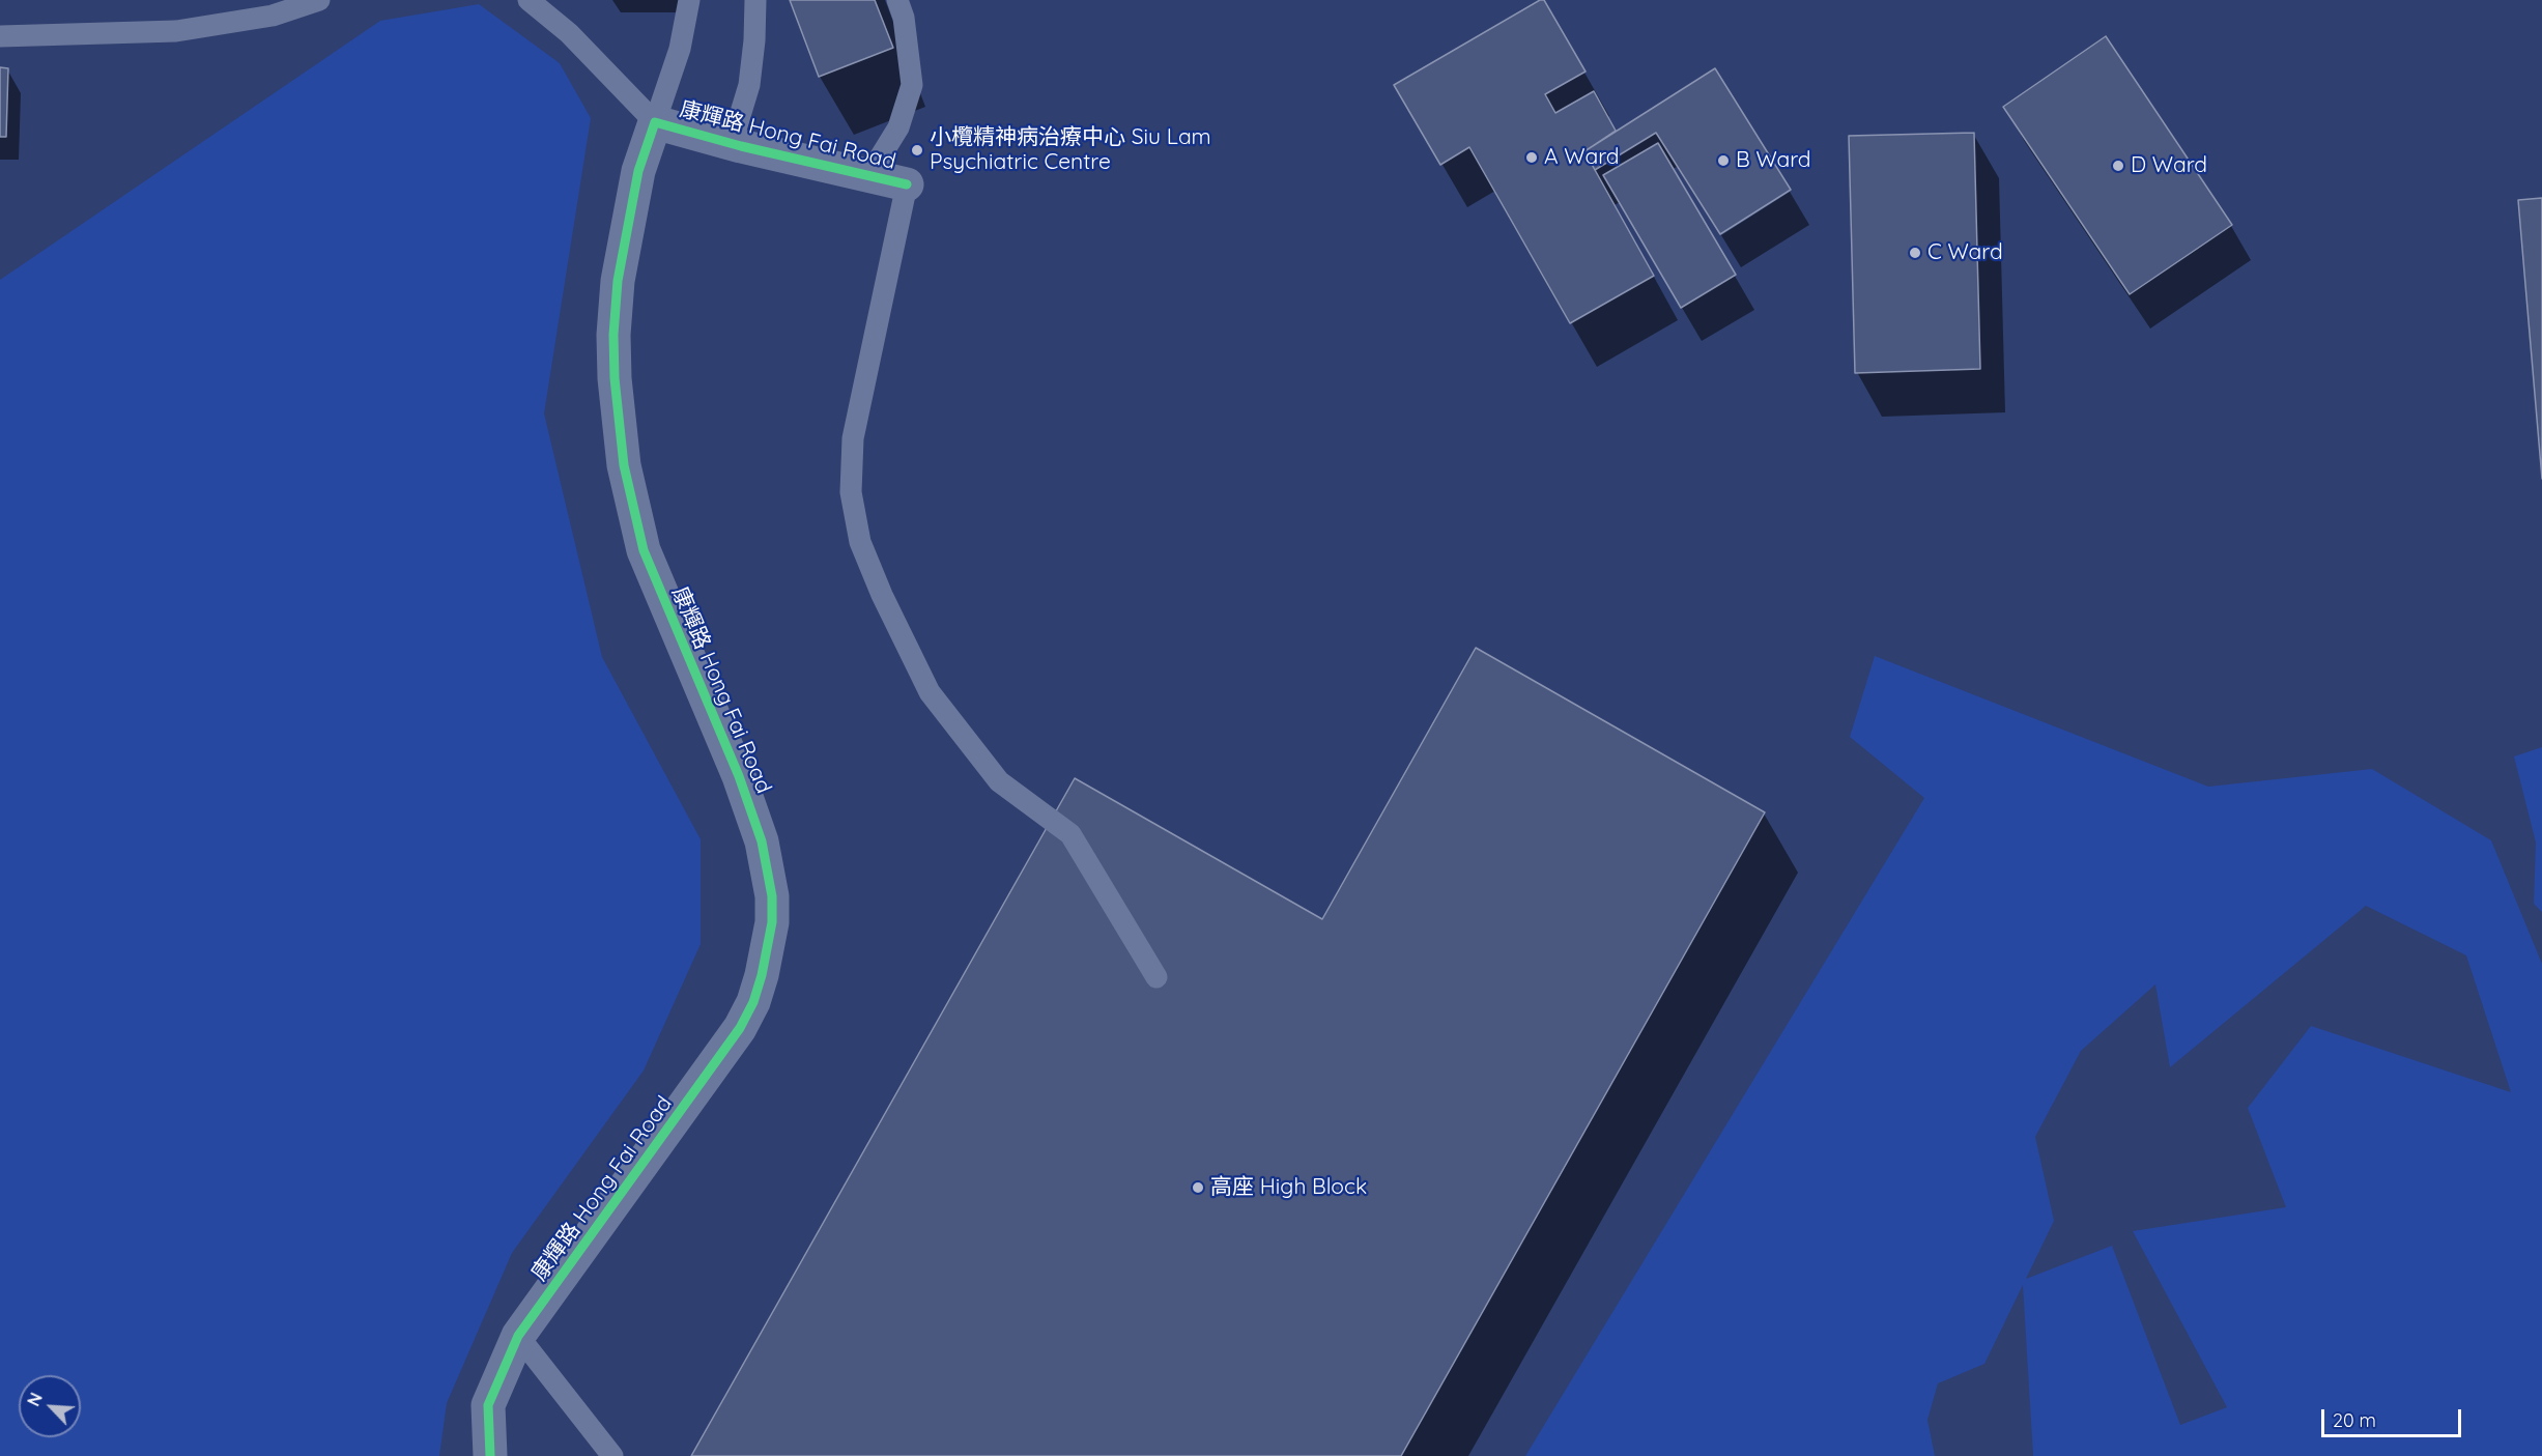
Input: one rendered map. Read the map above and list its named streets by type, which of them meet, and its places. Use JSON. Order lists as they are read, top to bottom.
{
  "streets": {
    "street": ["康輝路 Hong Fai Road"]
  },
  "places": [
    "小欖精神病治療中心 Siu Lam Psychiatric Centre",
    "A Ward",
    "B Ward",
    "D Ward",
    "C Ward",
    "高座 High Block"
  ],
  "scale_bar": "20 m",
  "north": "top left"
}
